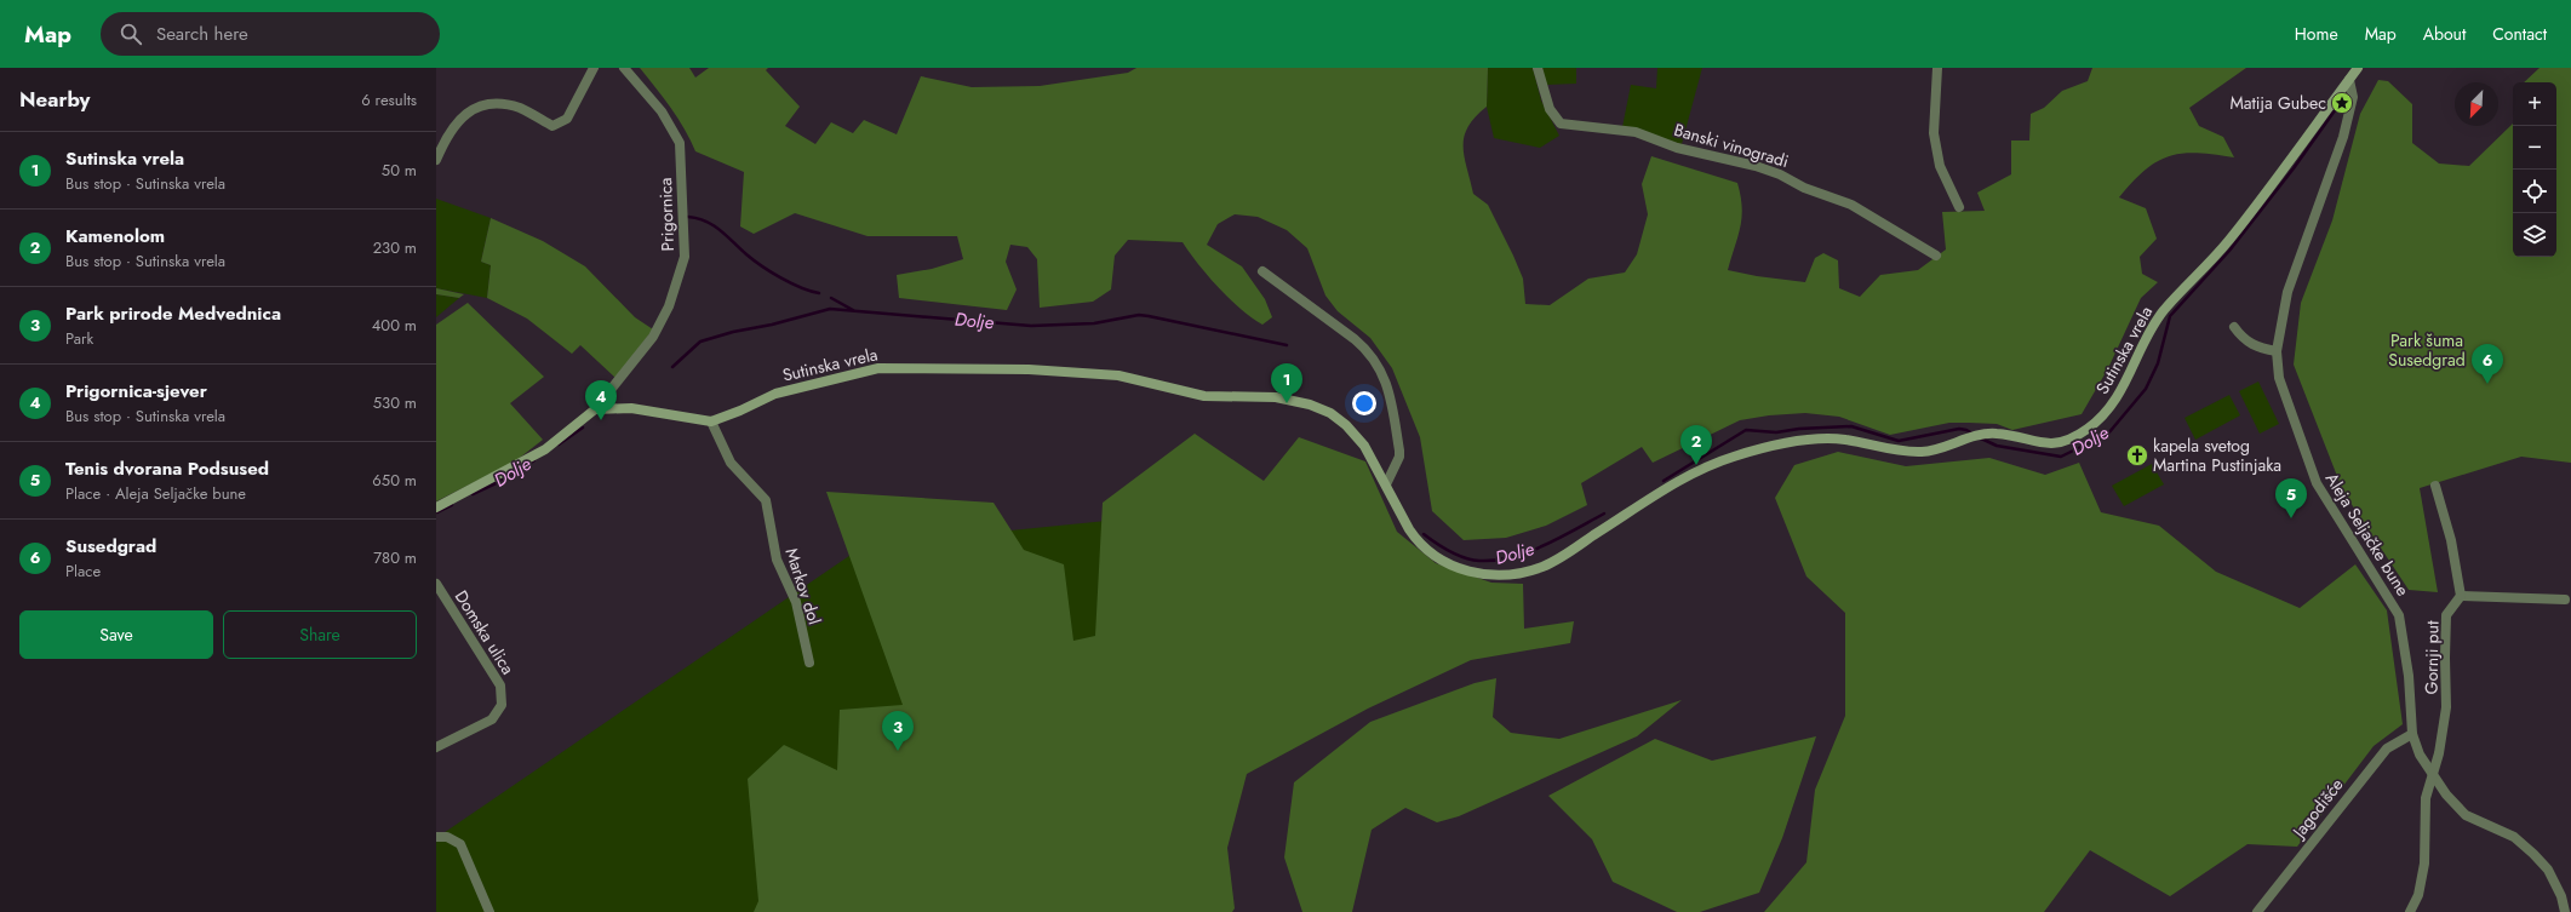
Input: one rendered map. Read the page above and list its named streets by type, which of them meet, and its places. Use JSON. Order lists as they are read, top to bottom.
{
  "streets": {
    "street": [
      "Banski vinogradi",
      "Prigornica",
      "Sutinska vrela",
      "Aleja Seljačke bune",
      "Markov dol",
      "Domska ulica",
      "Gornji put",
      "Jagodišće"
    ]
  },
  "crossings": [
    ["Prigornica", "Sutinska vrela"],
    ["Sutinska vrela", "Aleja Seljačke bune"],
    ["Sutinska vrela", "Markov dol"],
    ["Aleja Seljačke bune", "Gornji put"],
    ["Aleja Seljačke bune", "Jagodišće"]
  ],
  "water": ["Dolje"],
  "parks": ["Park šuma Susedgrad"],
  "places": {
    "place": ["Matija Gubec"],
    "church": ["kapela svetog Martina Pustinjaka"]
  },
  "north": "bottom left",
  "page": {
    "header": "Map",
    "search": "Search here",
    "nav": [
      "Home",
      "Map",
      "About",
      "Contact"
    ],
    "heading": ["Nearby", "6 results"],
    "map_buttons": ["+", "−"],
    "list": [
      {
        "mark": "1",
        "name": "Sutinska vrela",
        "note": "Bus stop · Sutinska vrela",
        "value": "50 m"
      },
      {
        "mark": "2",
        "name": "Kamenolom",
        "note": "Bus stop · Sutinska vrela",
        "value": "230 m"
      },
      {
        "mark": "3",
        "name": "Park prirode Medvednica",
        "note": "Park",
        "value": "400 m"
      },
      {
        "mark": "4",
        "name": "Prigornica-sjever",
        "note": "Bus stop · Sutinska vrela",
        "value": "530 m"
      },
      {
        "mark": "5",
        "name": "Tenis dvorana Podsused",
        "note": "Place · Aleja Seljačke bune",
        "value": "650 m"
      },
      {
        "mark": "6",
        "name": "Susedgrad",
        "note": "Place",
        "value": "780 m"
      }
    ],
    "pins": [
      "6",
      "1",
      "4",
      "2",
      "5",
      "3"
    ],
    "buttons": ["Save", "Share"]
  }
}
